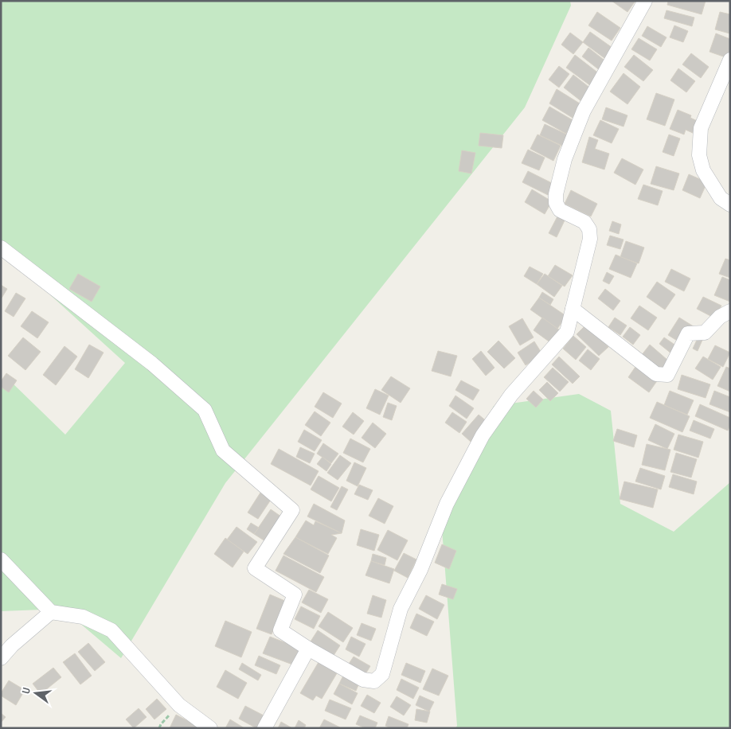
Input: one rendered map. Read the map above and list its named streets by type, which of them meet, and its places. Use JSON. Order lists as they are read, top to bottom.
{
  "north": "left"
}
